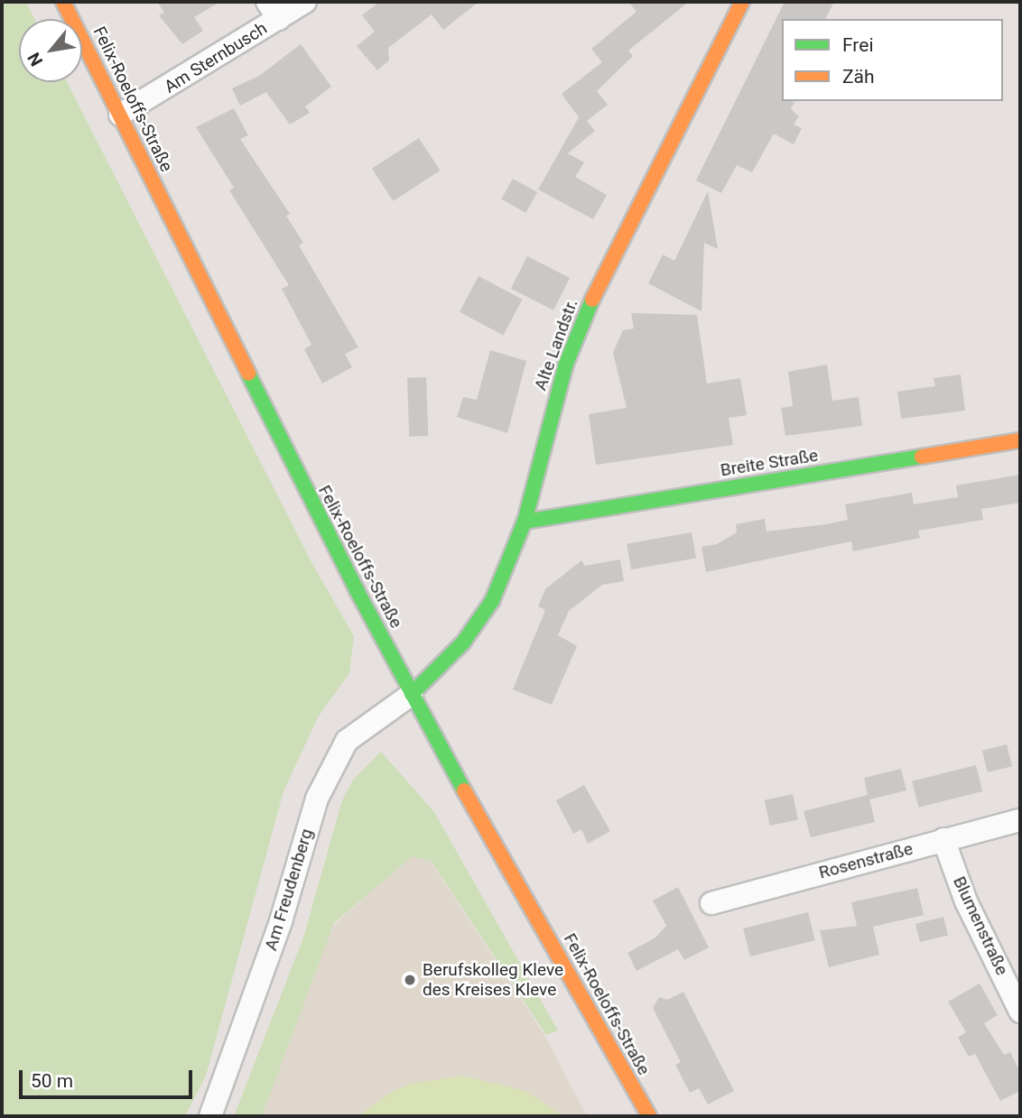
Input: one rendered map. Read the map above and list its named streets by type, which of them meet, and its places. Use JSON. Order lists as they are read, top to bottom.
{
  "streets": {
    "street": [
      "Am Sternbusch",
      "Felix-Roeloffs-Straße",
      "Alte Landstr.",
      "Breite Straße",
      "Rosenstraße",
      "Am Freudenberg",
      "Blumenstraße"
    ]
  },
  "crossings": [
    ["Am Sternbusch", "Felix-Roeloffs-Straße"],
    ["Felix-Roeloffs-Straße", "Alte Landstr."],
    ["Felix-Roeloffs-Straße", "Am Freudenberg"],
    ["Alte Landstr.", "Breite Straße"],
    ["Alte Landstr.", "Am Freudenberg"],
    ["Rosenstraße", "Blumenstraße"]
  ],
  "places": ["Berufskolleg Kleve des Kreises Kleve"],
  "legend": ["Frei", "Zäh"],
  "scale_bar": "50 m",
  "north": "bottom left"
}
